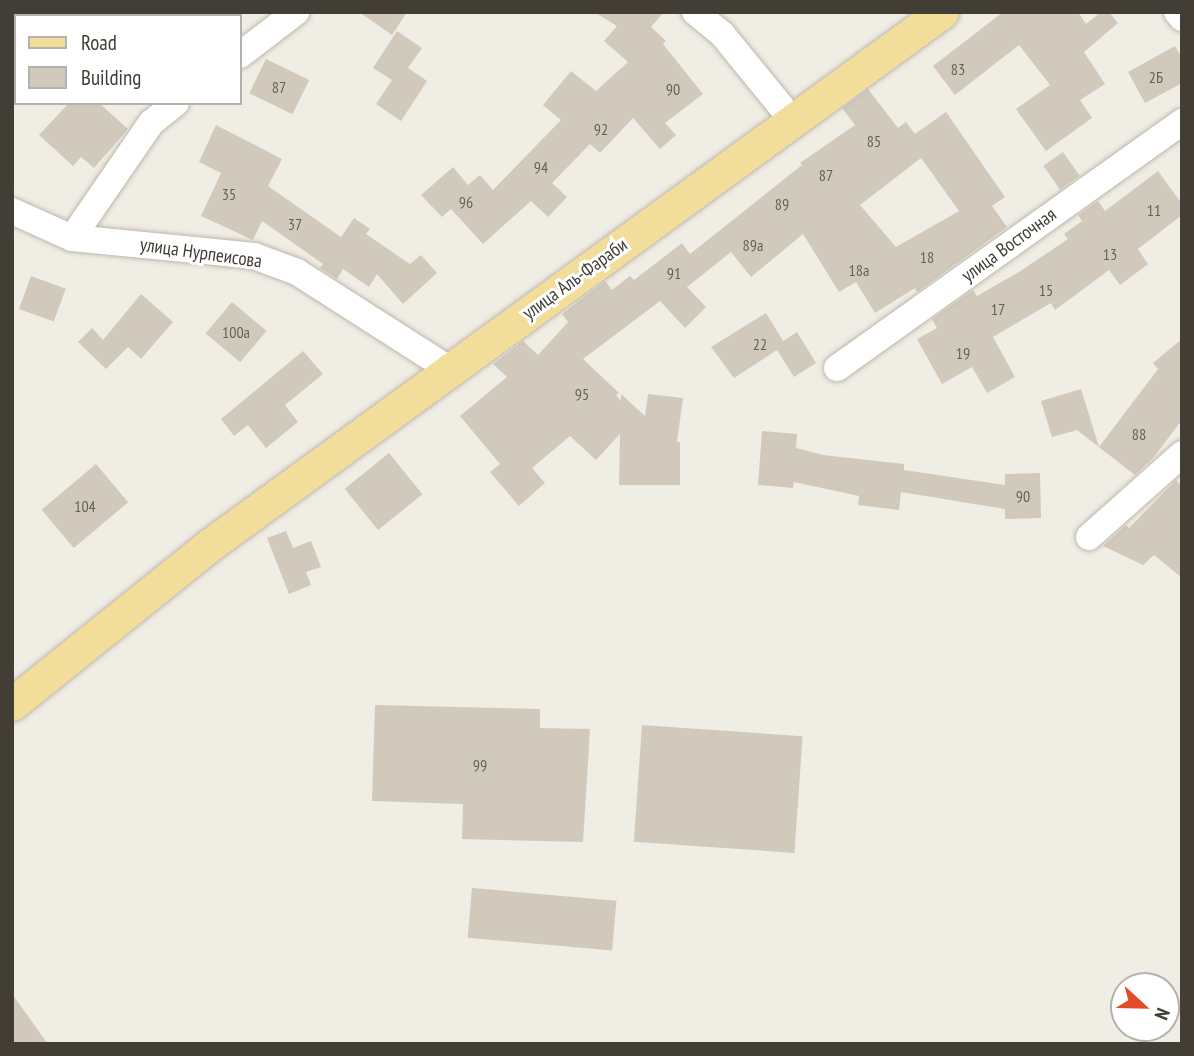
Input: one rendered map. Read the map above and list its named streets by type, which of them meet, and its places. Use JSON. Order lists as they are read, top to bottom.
{
  "streets": {
    "main road": ["улица Аль-Фараби"],
    "street": ["улица Восточная", "улица Нурпеисова"]
  },
  "crossings": [
    ["улица Нурпеисова", "улица Аль-Фараби"]
  ],
  "house_numbers": [
    "83",
    "2Б",
    "87",
    "90",
    "92",
    "85",
    "94",
    "87",
    "35",
    "96",
    "89",
    "11",
    "37",
    "89а",
    "13",
    "18",
    "18а",
    "91",
    "15",
    "17",
    "100а",
    "22",
    "19",
    "95",
    "88",
    "90",
    "104",
    "99"
  ],
  "legend": ["Road", "Building"],
  "north": "right"
}
